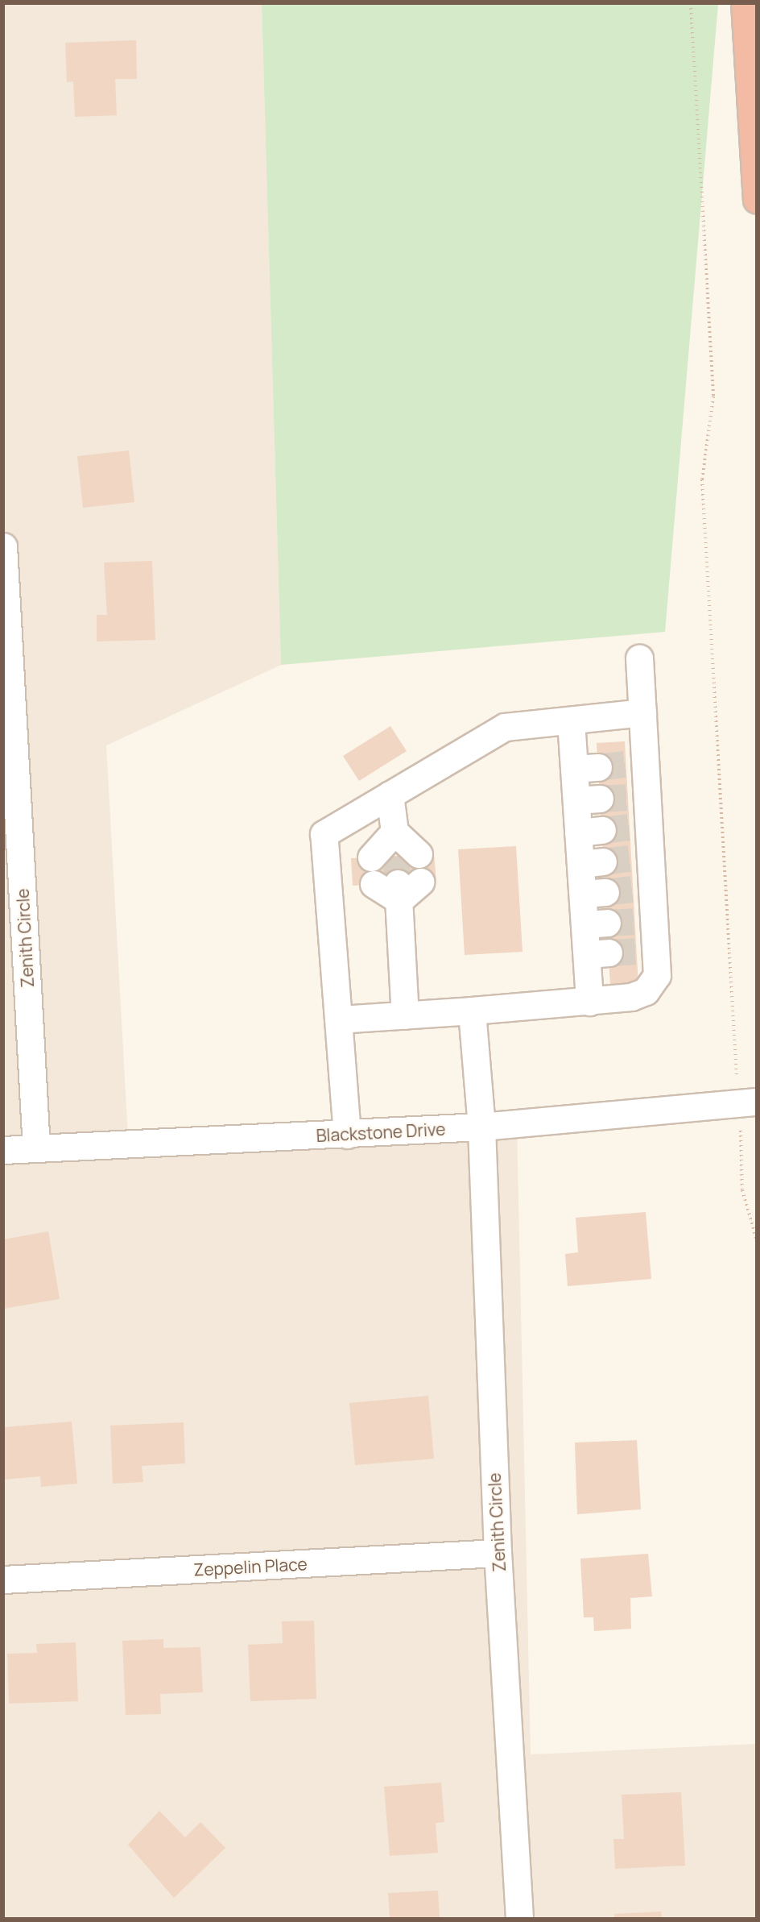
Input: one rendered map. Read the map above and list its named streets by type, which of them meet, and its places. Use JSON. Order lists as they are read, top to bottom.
{
  "streets": {
    "street": ["Zenith Circle", "Blackstone Drive", "Zeppelin Place"]
  },
  "crossings": [
    ["Zenith Circle", "Blackstone Drive"],
    ["Zenith Circle", "Zeppelin Place"]
  ]
}
